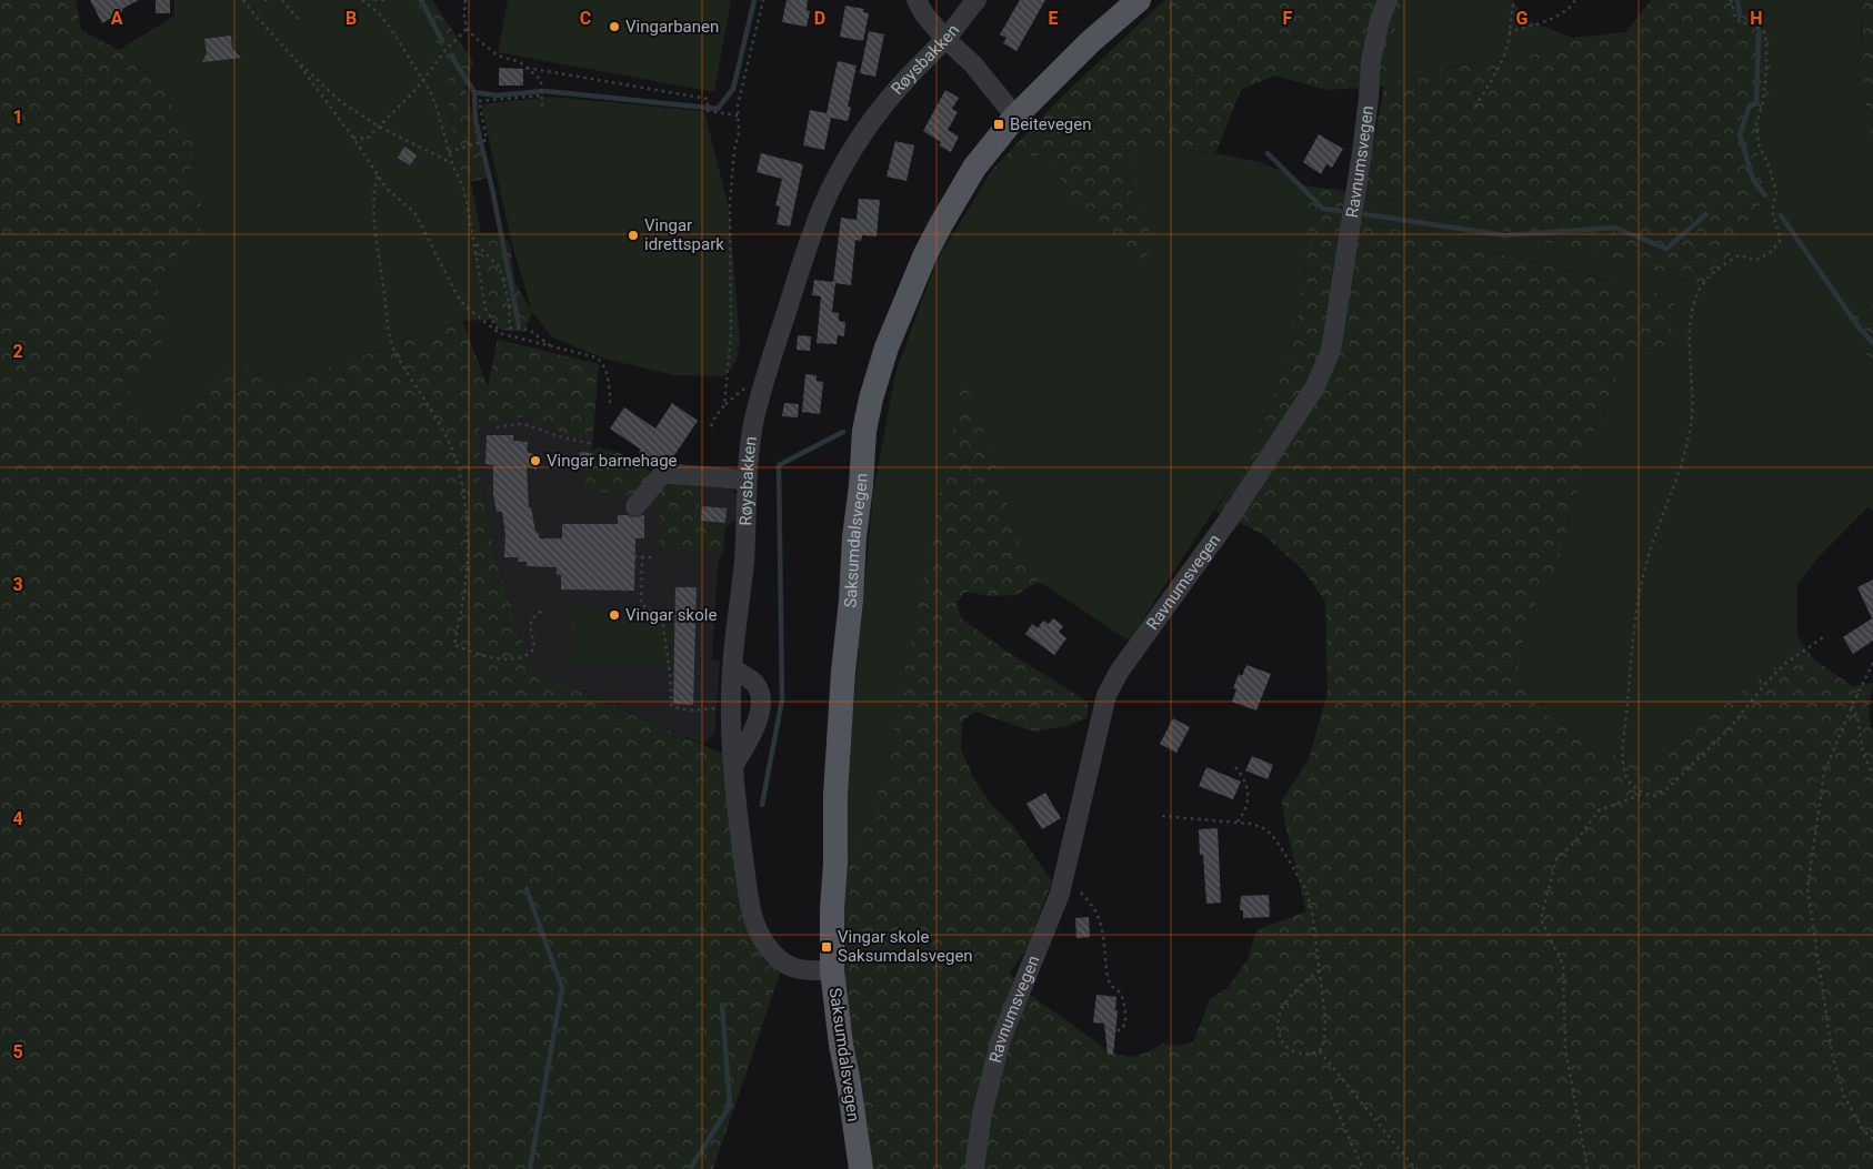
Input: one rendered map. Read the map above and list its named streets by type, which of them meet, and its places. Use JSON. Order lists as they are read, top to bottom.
{
  "streets": {
    "main road": ["Saksumdalsvegen"],
    "street": ["Røysbakken", "Ravnumsvegen"]
  },
  "crossings": [
    ["Røysbakken", "Saksumdalsvegen"]
  ],
  "places": {
    "other": [
      "Vingarbanen",
      "Vingar idrettspark",
      "Vingar barnehage",
      "Vingar skole"
    ],
    "transit": ["Beitevegen", "Vingar skole Saksumdalsvegen"]
  },
  "grid": {
    "columns": [
      "A",
      "B",
      "C",
      "D",
      "E",
      "F",
      "G",
      "H"
    ],
    "rows": [
      "1",
      "2",
      "3",
      "4",
      "5"
    ]
  }
}
